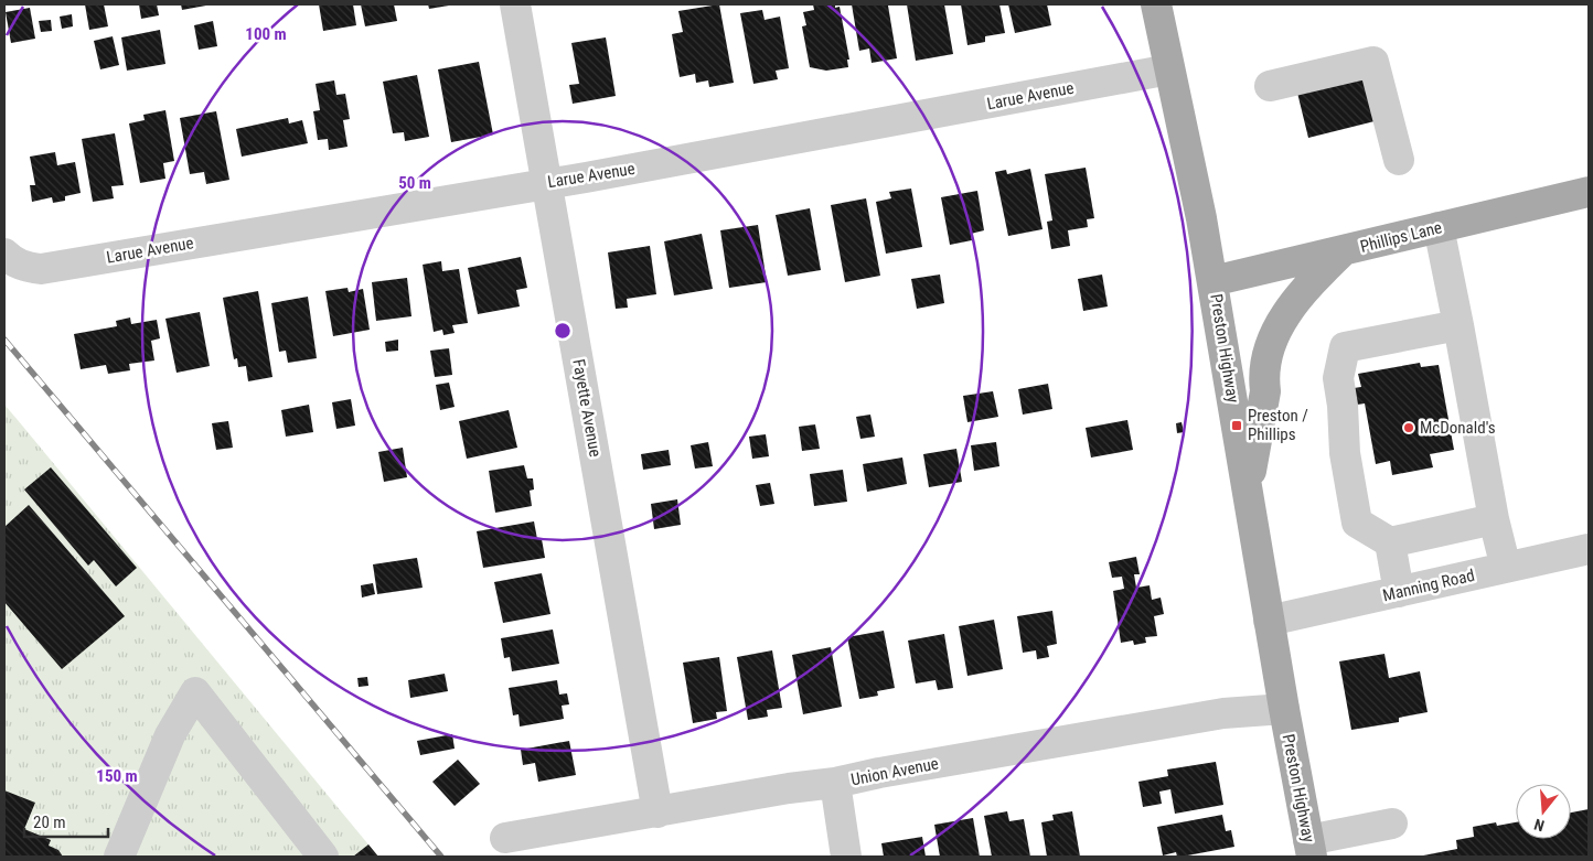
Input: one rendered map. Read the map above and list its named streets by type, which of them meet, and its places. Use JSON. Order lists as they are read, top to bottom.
{
  "streets": {
    "main road": ["Phillips Lane", "Preston Highway"],
    "street": [
      "Larue Avenue",
      "Fayette Avenue",
      "Manning Road",
      "Union Avenue"
    ]
  },
  "crossings": [
    ["Larue Avenue", "Preston Highway"],
    ["Larue Avenue", "Fayette Avenue"],
    ["Phillips Lane", "Preston Highway"],
    ["Preston Highway", "Manning Road"],
    ["Preston Highway", "Union Avenue"],
    ["Fayette Avenue", "Union Avenue"]
  ],
  "places": {
    "transit": ["Preston / Phillips"],
    "other": ["McDonald's"]
  },
  "scale_bar": "20 m",
  "north": "bottom",
  "rings": ["100 m", "50 m", "150 m"]
}
